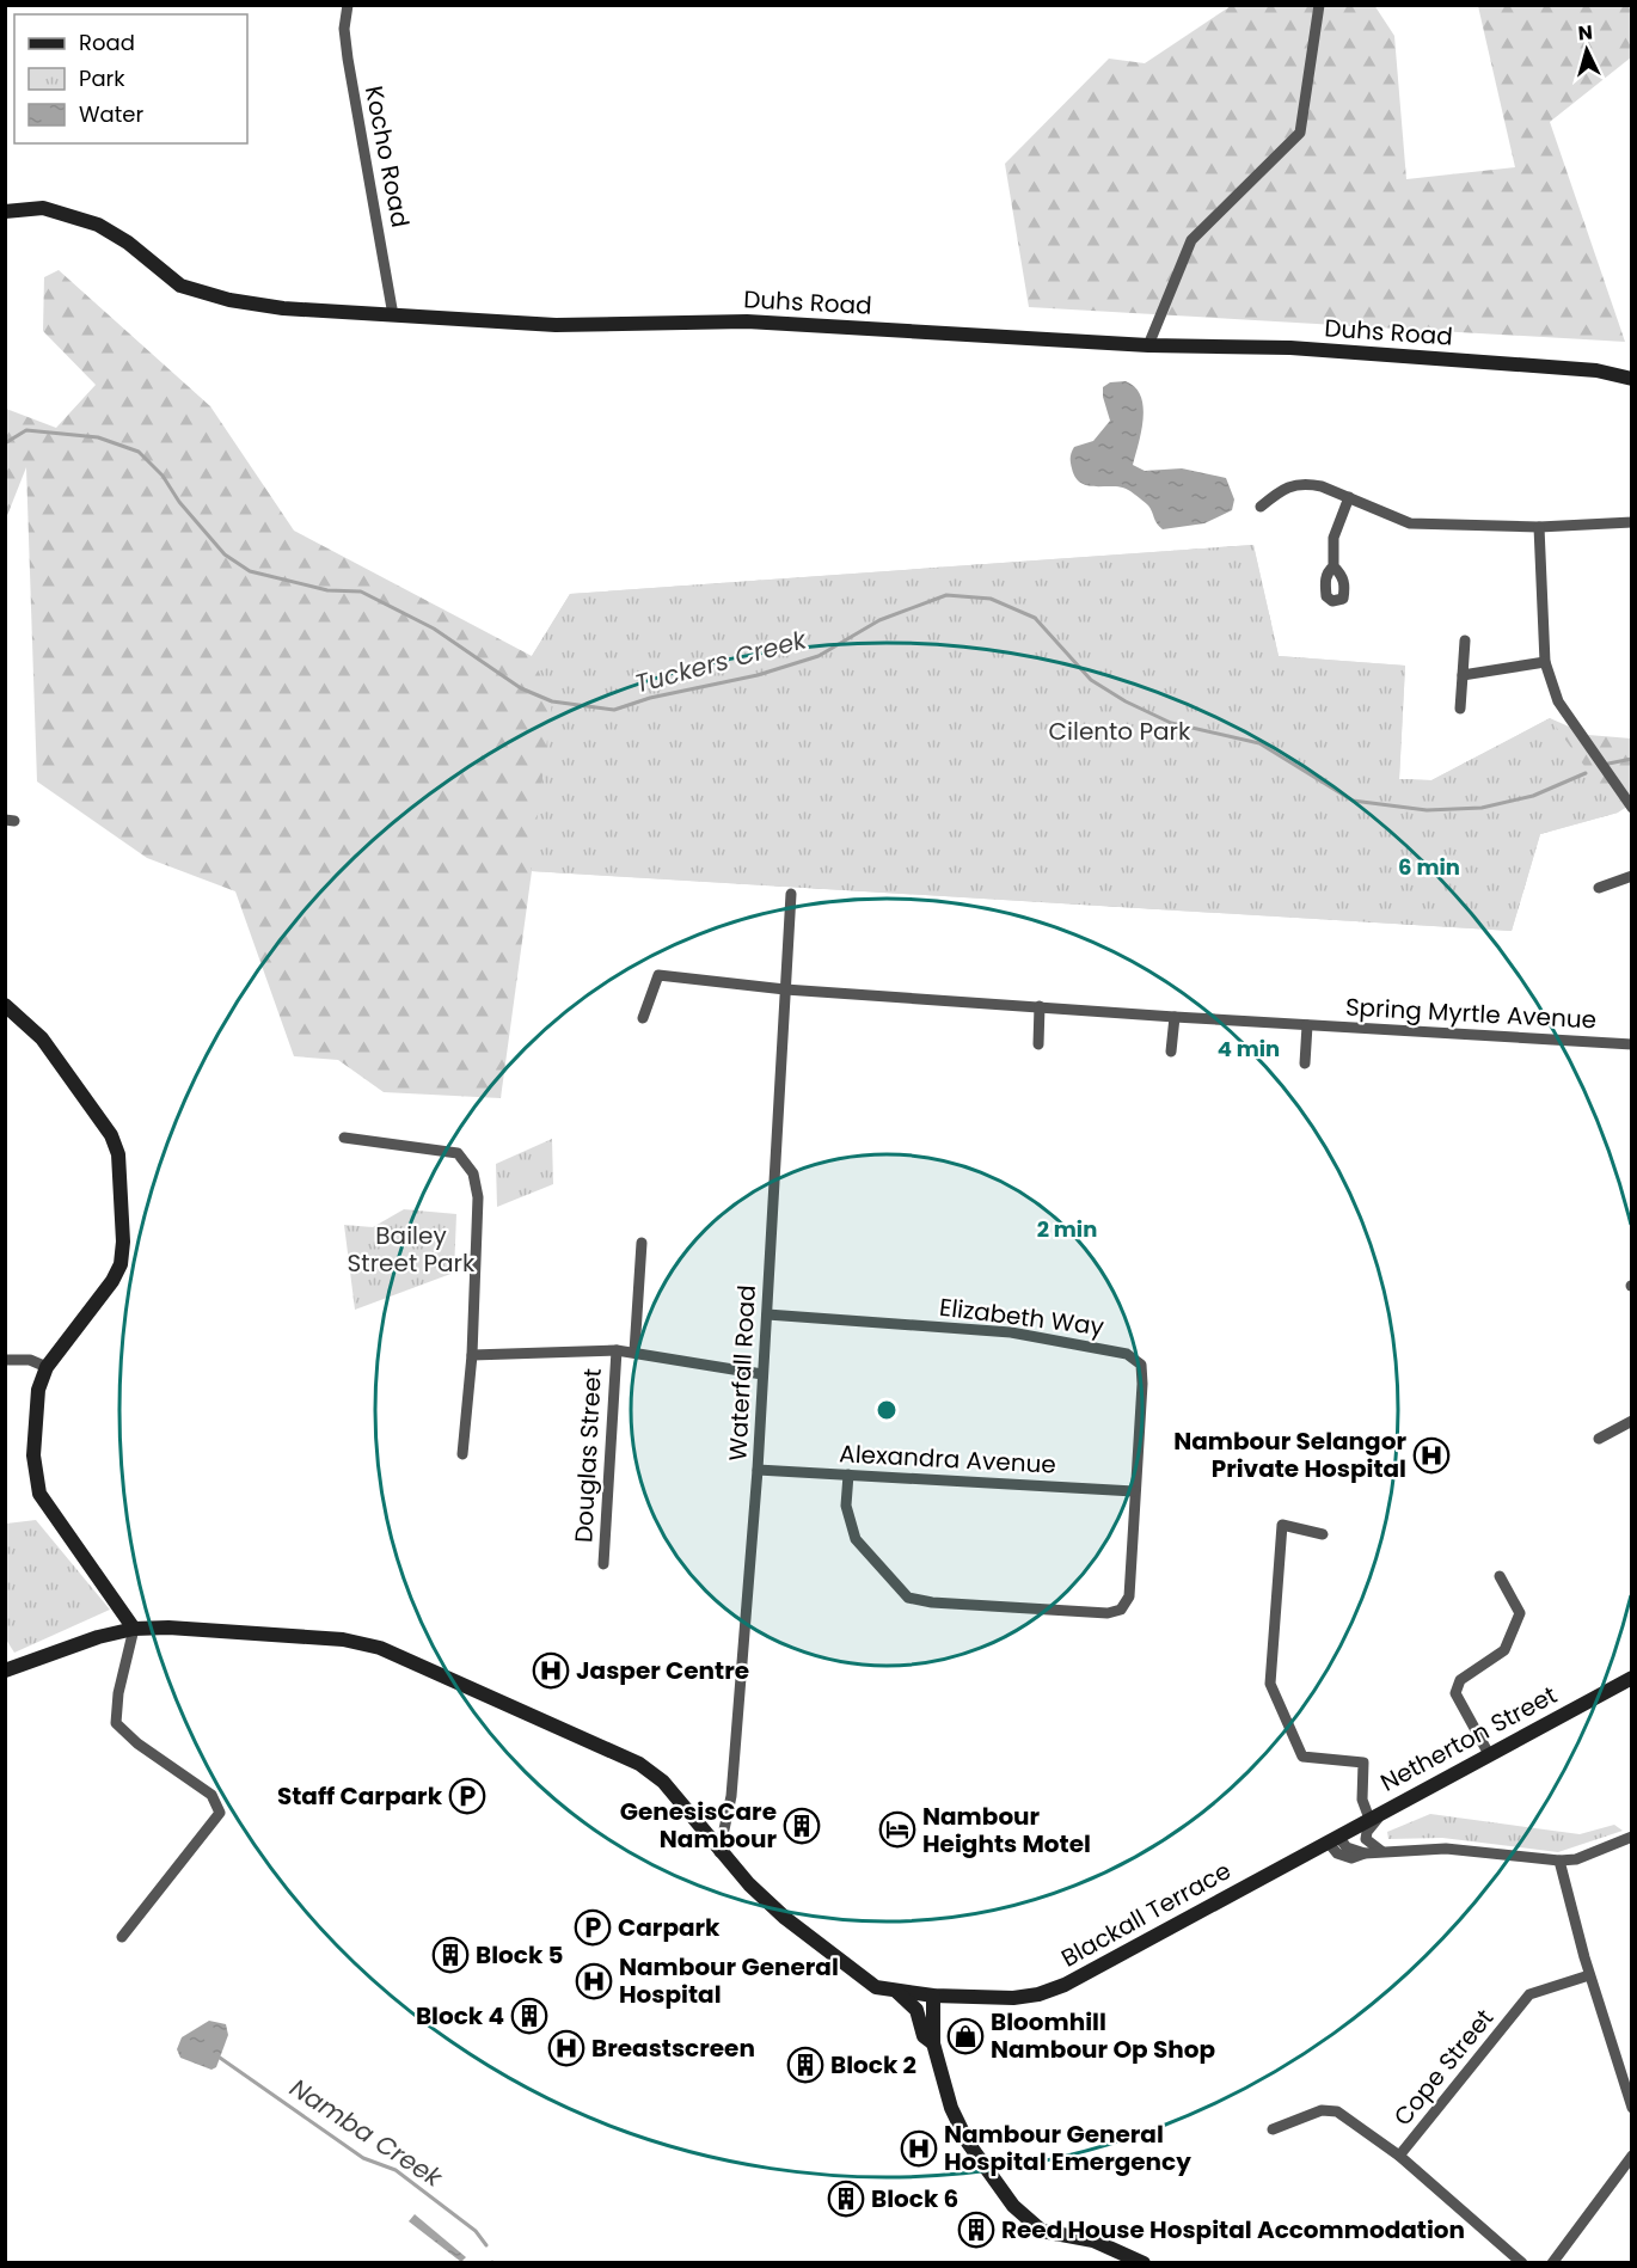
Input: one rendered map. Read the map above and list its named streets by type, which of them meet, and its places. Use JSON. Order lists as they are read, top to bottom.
{
  "streets": {
    "street": [
      "Kocho Road",
      "Duhs Road",
      "Spring Myrtle Avenue",
      "Elizabeth Way",
      "Waterfall Road",
      "Douglas Street",
      "Alexandra Avenue",
      "Netherton Street",
      "Blackall Terrace",
      "Cope Street"
    ]
  },
  "crossings": [
    ["Kocho Road", "Duhs Road"],
    ["Spring Myrtle Avenue", "Waterfall Road"],
    ["Elizabeth Way", "Waterfall Road"],
    ["Elizabeth Way", "Alexandra Avenue"],
    ["Waterfall Road", "Alexandra Avenue"],
    ["Waterfall Road", "Blackall Terrace"],
    ["Netherton Street", "Blackall Terrace"]
  ],
  "water": ["Tuckers Creek", "Namba Creek"],
  "parks": ["Cilento Park", "Bailey Street Park"],
  "places": {
    "hospital": [
      "Nambour Selangor Private Hospital",
      "Jasper Centre",
      "Nambour General Hospital",
      "Breastscreen",
      "Nambour General Hospital Emergency"
    ],
    "parking": ["Staff Carpark", "Carpark"],
    "building": [
      "GenesisCare Nambour",
      "Block 5",
      "Block 4",
      "Block 2",
      "Block 6",
      "Reed House Hospital Accommodation"
    ],
    "hotel": ["Nambour Heights Motel"],
    "shop": ["Bloomhill Nambour Op Shop"]
  },
  "legend": ["Road", "Park", "Water"],
  "north": "top",
  "rings": ["6 min", "4 min", "2 min"]
}
